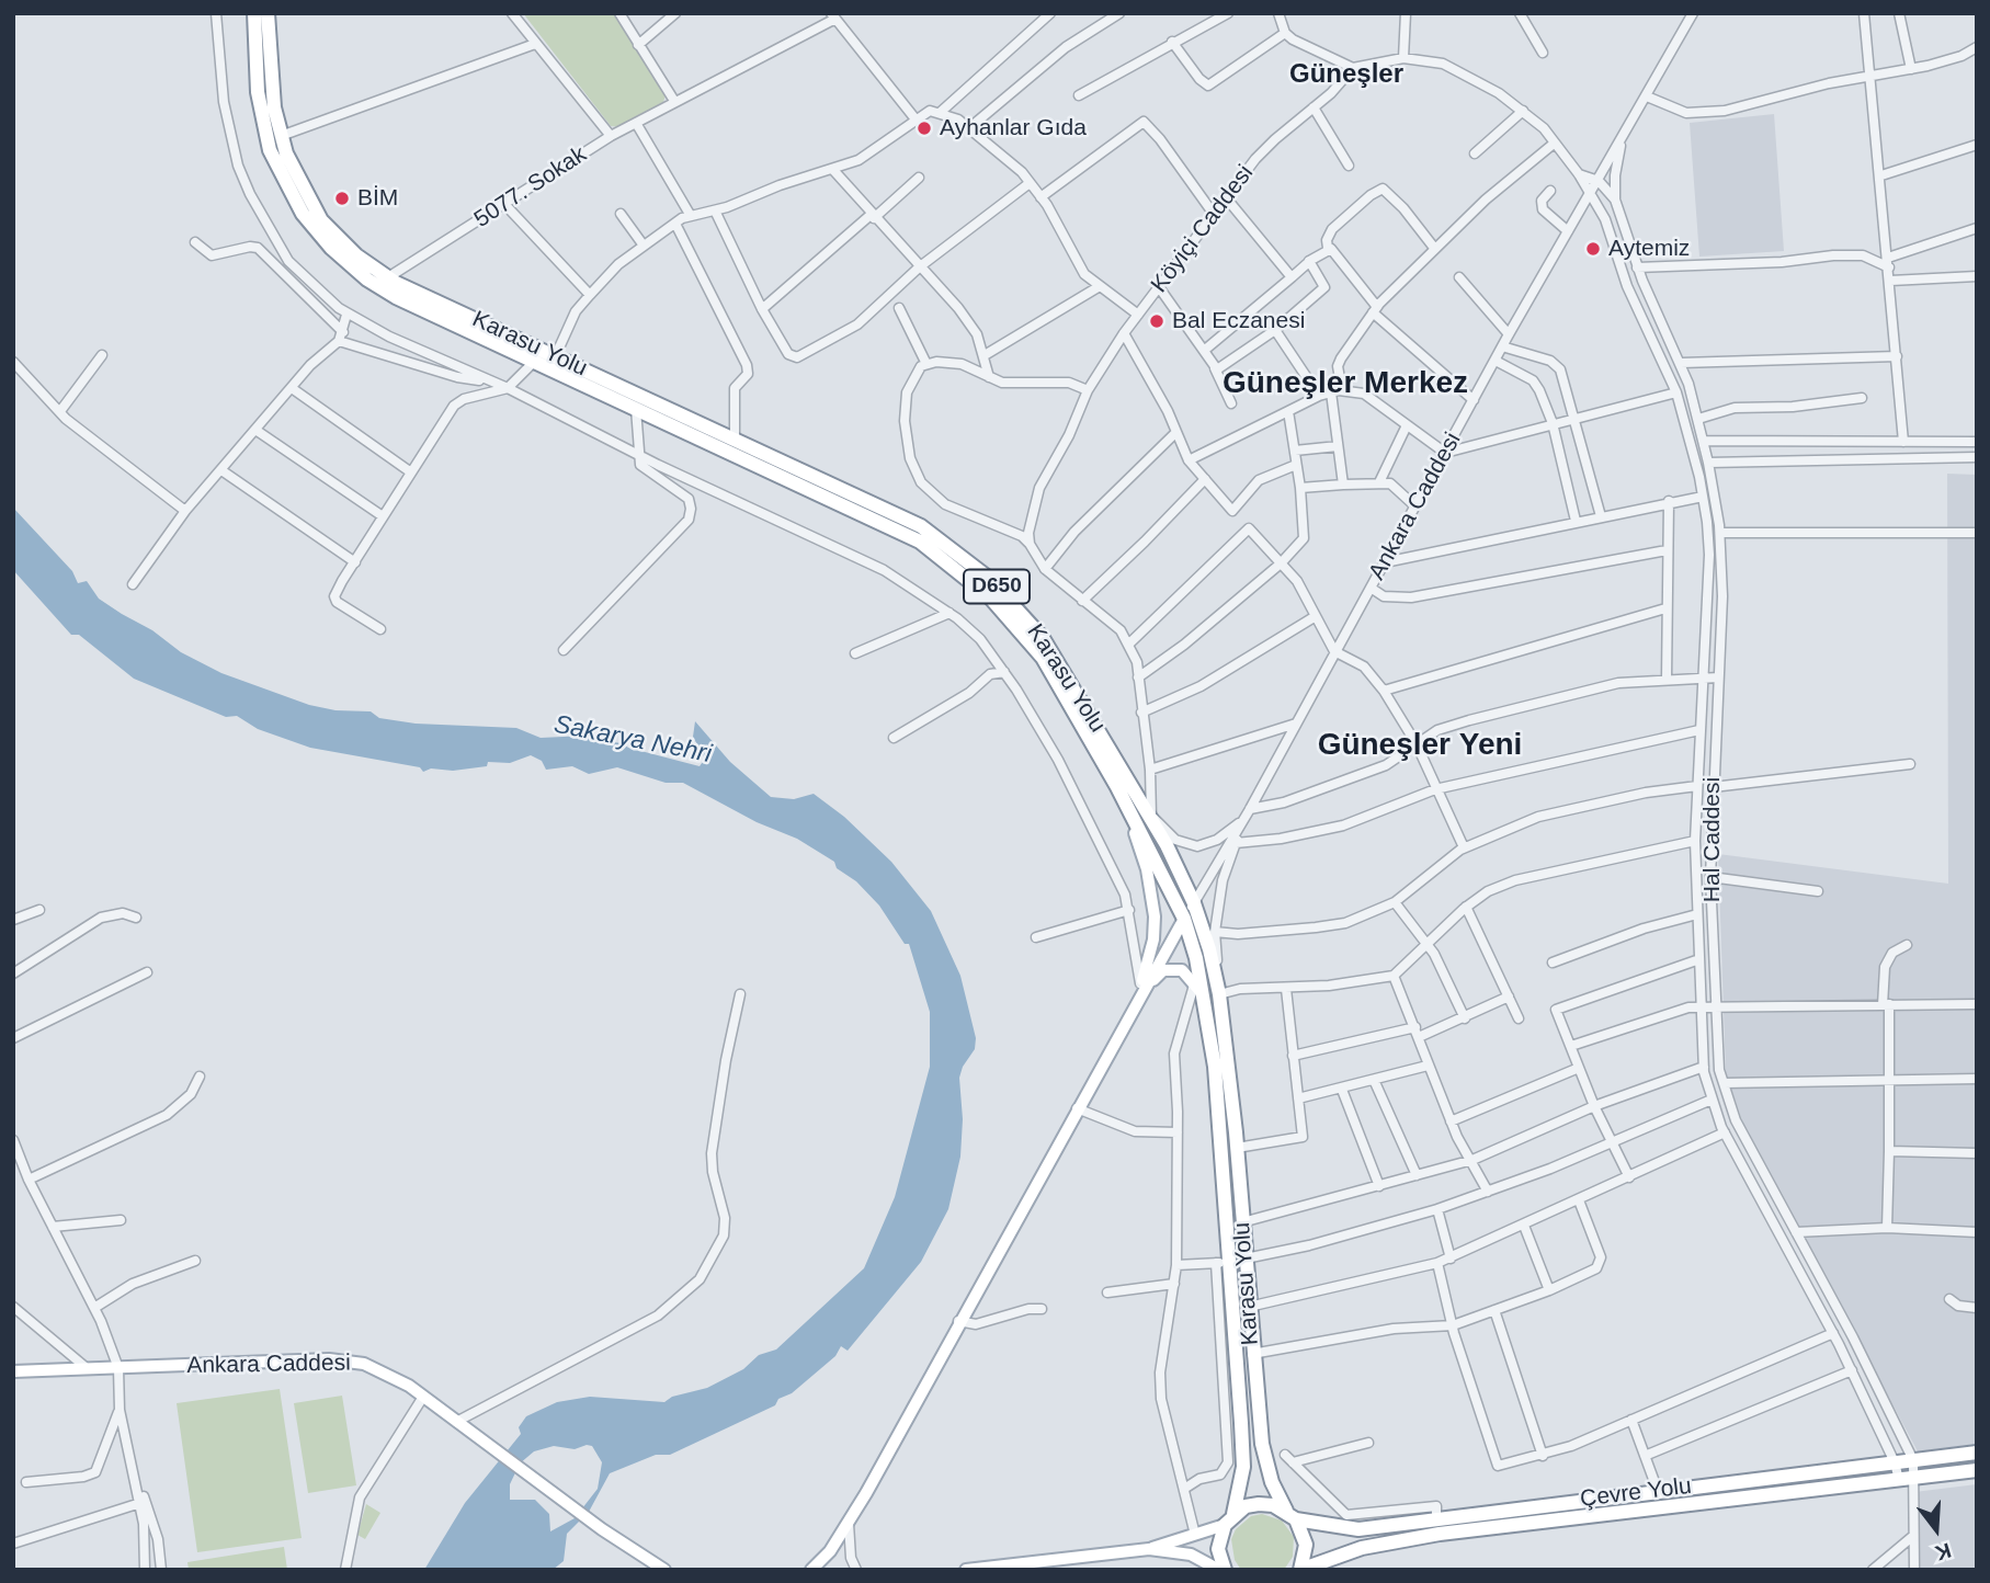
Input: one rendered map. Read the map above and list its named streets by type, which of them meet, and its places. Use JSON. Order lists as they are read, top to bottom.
{
  "streets": {
    "highway": ["Karasu Yolu", "D650", "Çevre Yolu"],
    "main road": ["Ankara Caddesi"],
    "street": ["5077. Sokak", "Köyiçi Caddesi", "Hal Caddesi"]
  },
  "crossings": [
    ["5077. Sokak", "Karasu Yolu"],
    ["Köyiçi Caddesi", "Hal Caddesi"],
    ["Karasu Yolu", "Ankara Caddesi"],
    ["Karasu Yolu", "Çevre Yolu"],
    ["Ankara Caddesi", "Hal Caddesi"],
    ["Hal Caddesi", "Çevre Yolu"]
  ],
  "districts": ["Güneşler", "Güneşler Merkez", "Güneşler Yeni"],
  "water": ["Sakarya Nehri"],
  "places": [
    "Ayhanlar Gıda",
    "BİM",
    "Aytemiz",
    "Bal Eczanesi"
  ],
  "north": "bottom"
}
